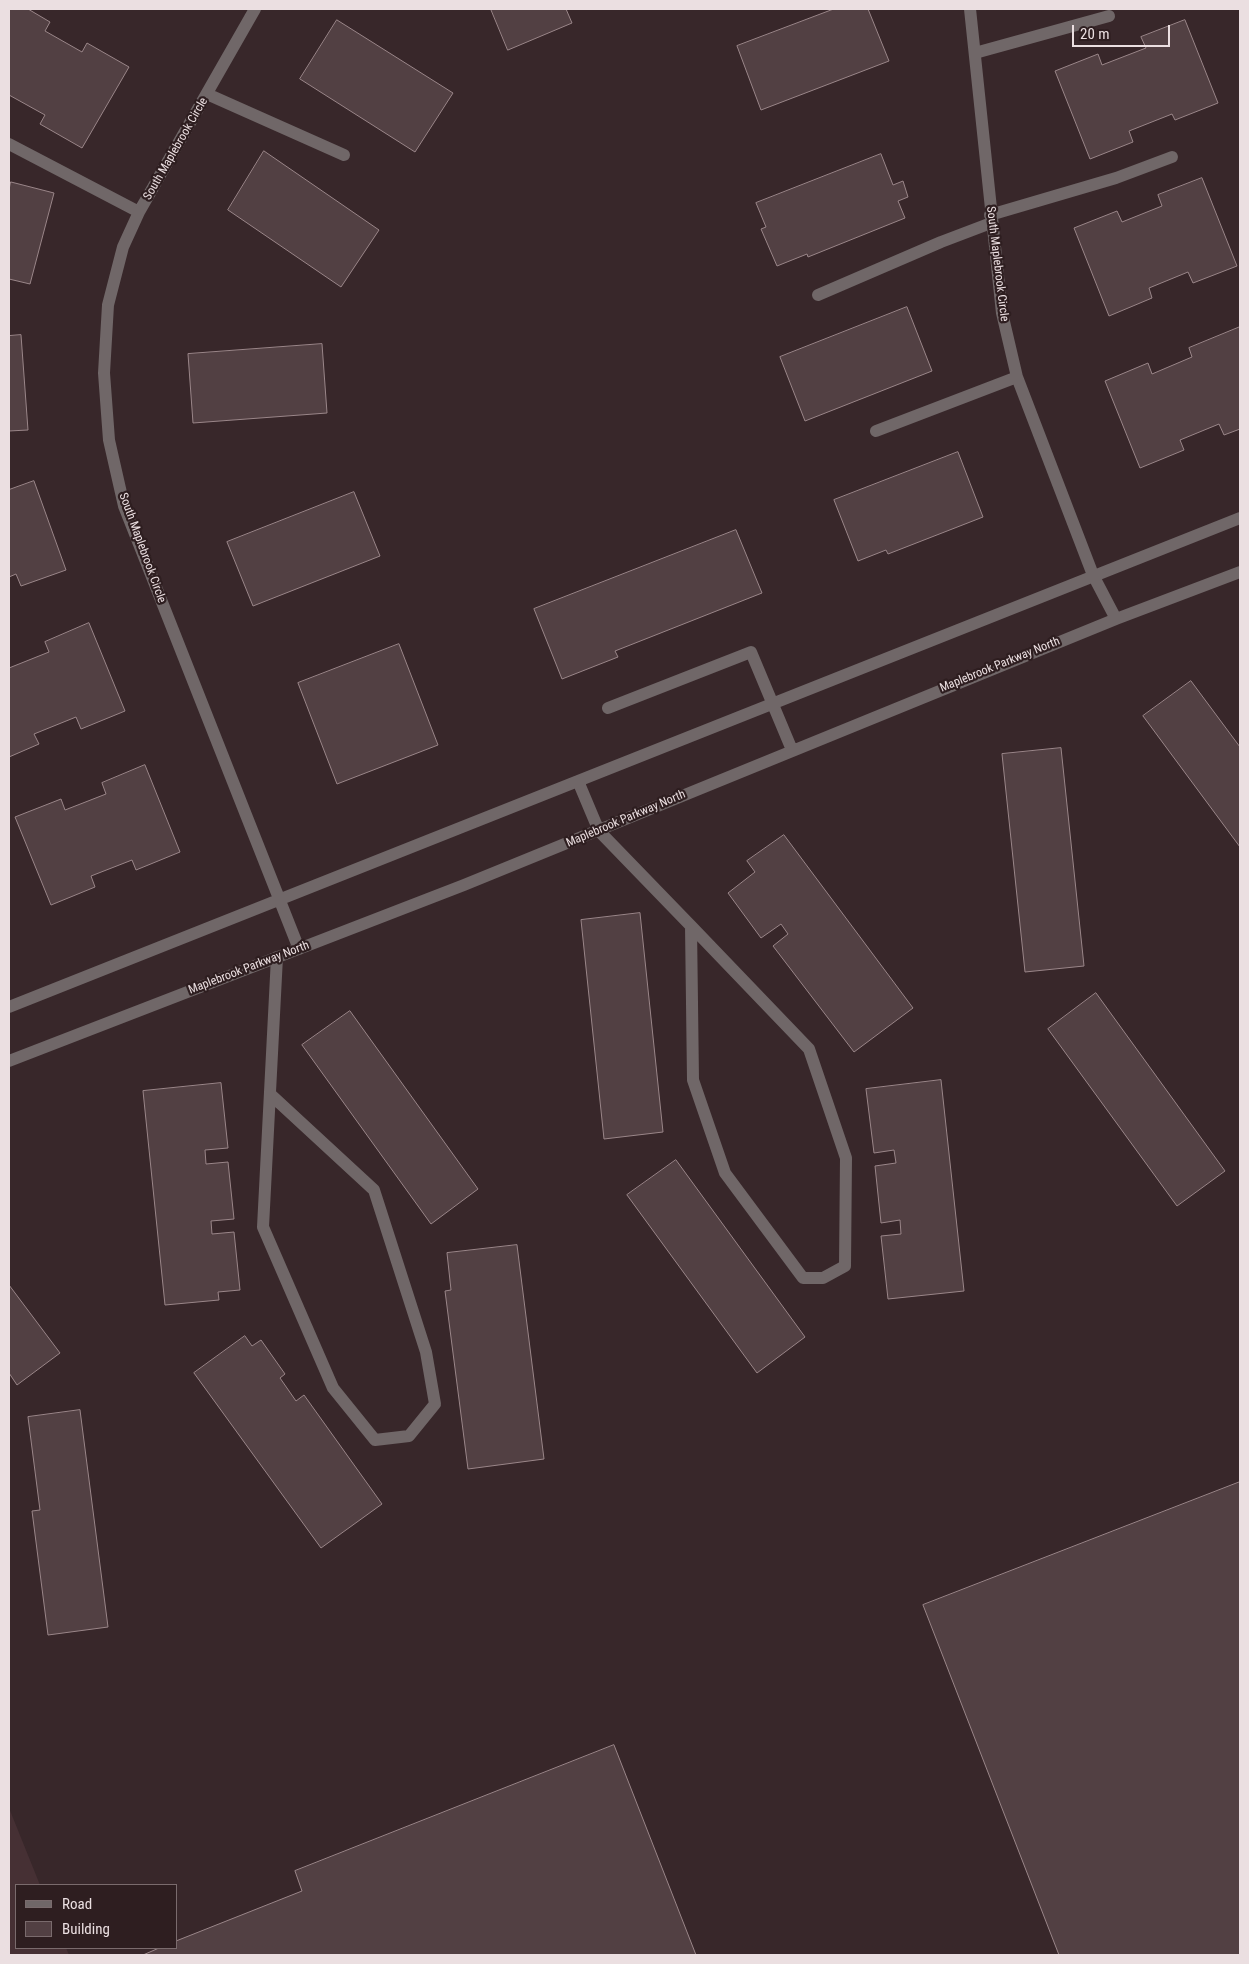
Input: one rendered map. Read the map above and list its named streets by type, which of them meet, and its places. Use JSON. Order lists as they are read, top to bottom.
{
  "streets": {
    "street": ["South Maplebrook Circle", "Maplebrook Parkway North"]
  },
  "crossings": [
    ["South Maplebrook Circle", "Maplebrook Parkway North"]
  ],
  "legend": ["Road", "Building"],
  "scale_bar": "20 m"
}
